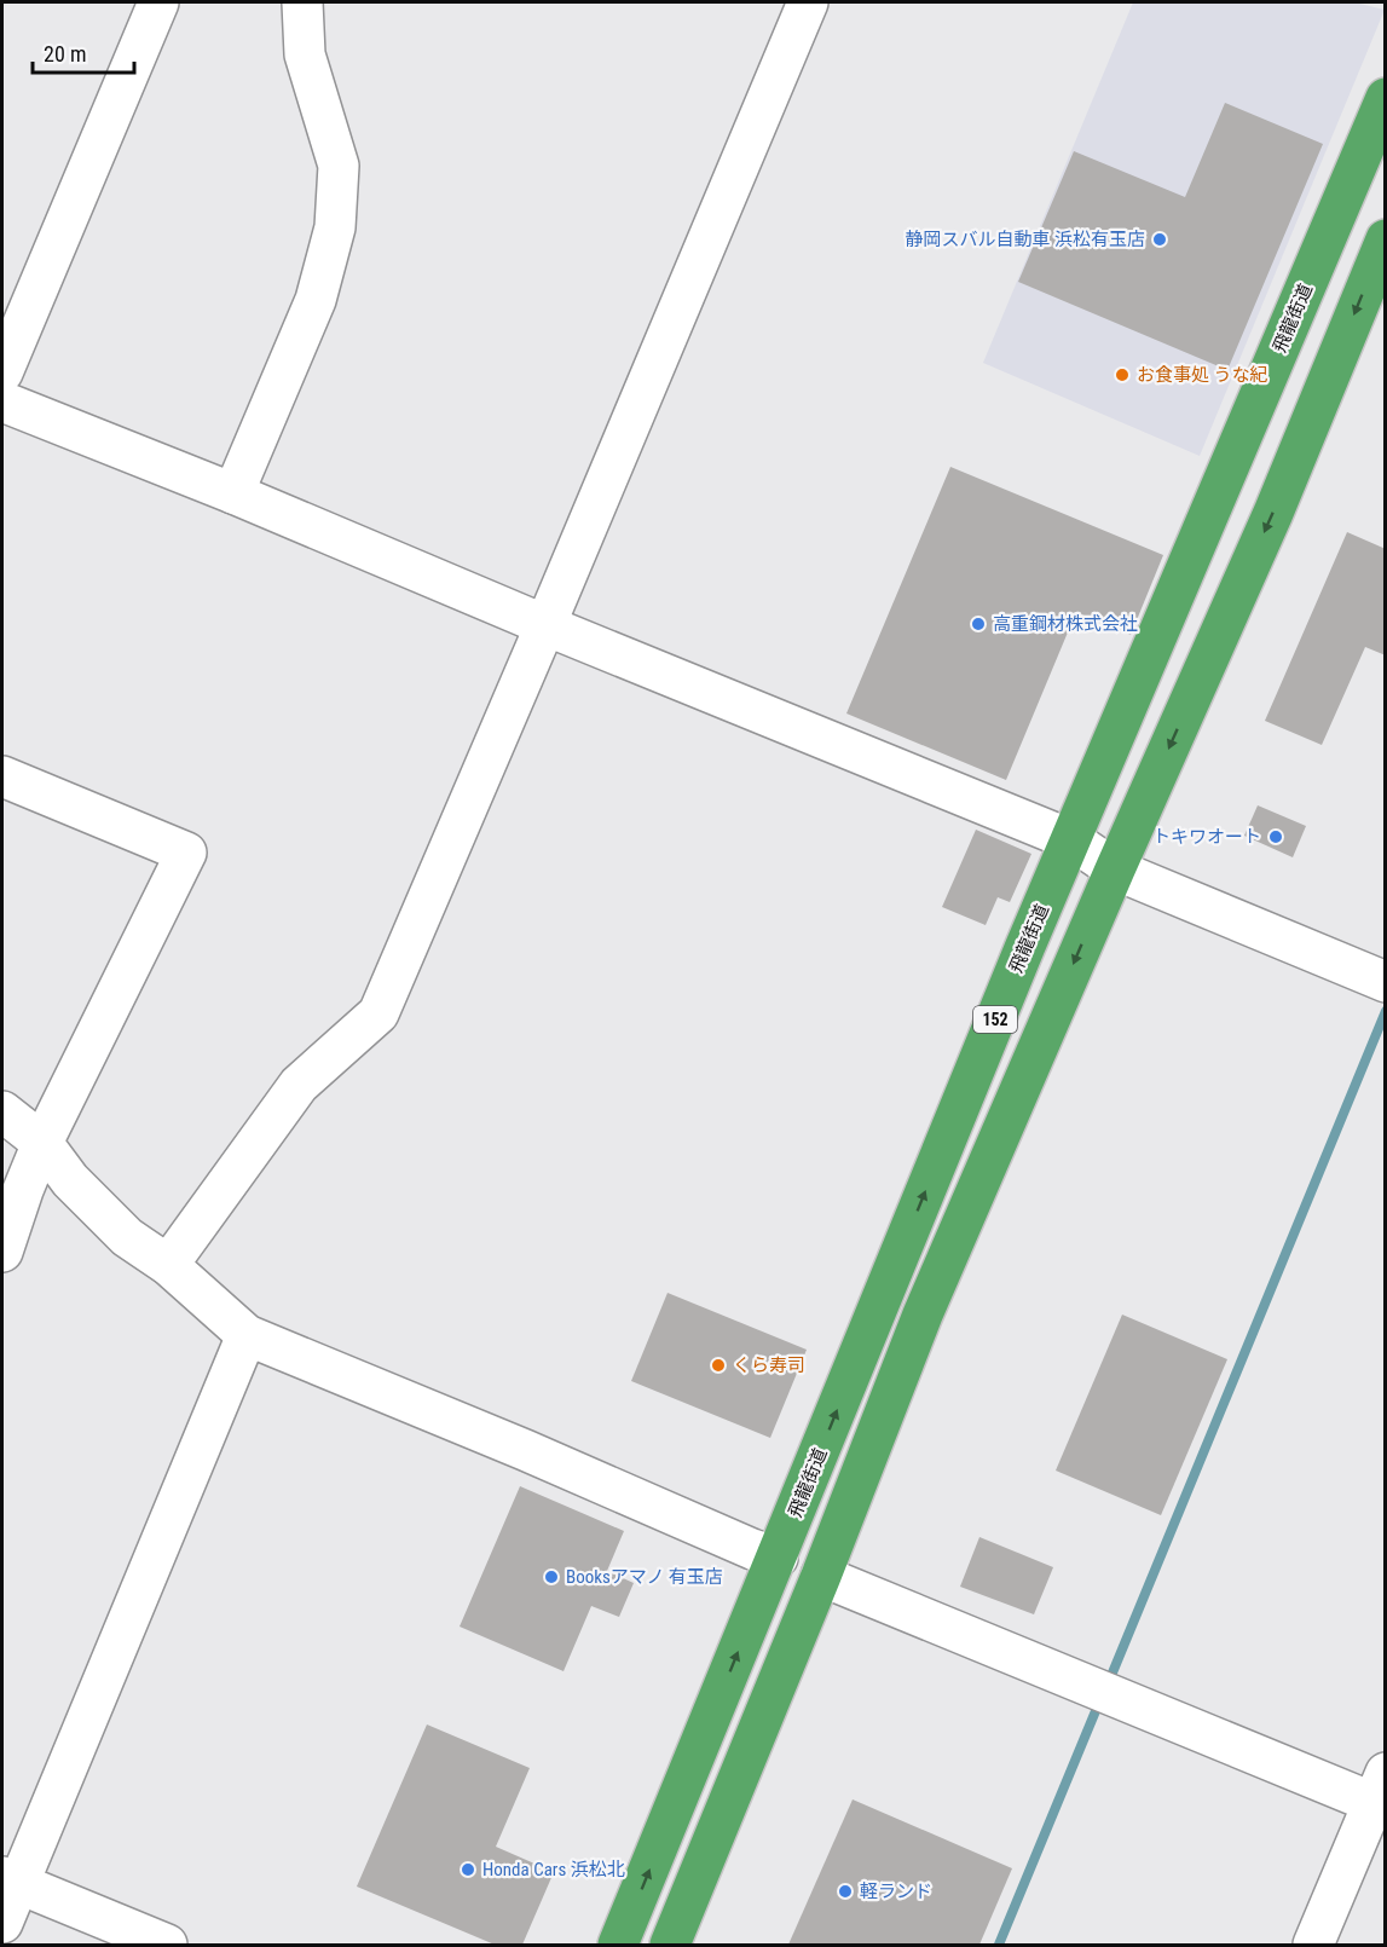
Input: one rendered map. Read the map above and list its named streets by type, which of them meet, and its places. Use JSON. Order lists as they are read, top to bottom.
{
  "streets": {
    "highway": ["飛龍街道", "152"]
  },
  "places": [
    "静岡スバル自動車 浜松有玉店",
    "お食事処 うな紀",
    "高重鋼材株式会社",
    "トキワオート",
    "くら寿司",
    "Booksアマノ 有玉店",
    "Honda Cars 浜松北",
    "軽ランド"
  ],
  "scale_bar": "20 m"
}
